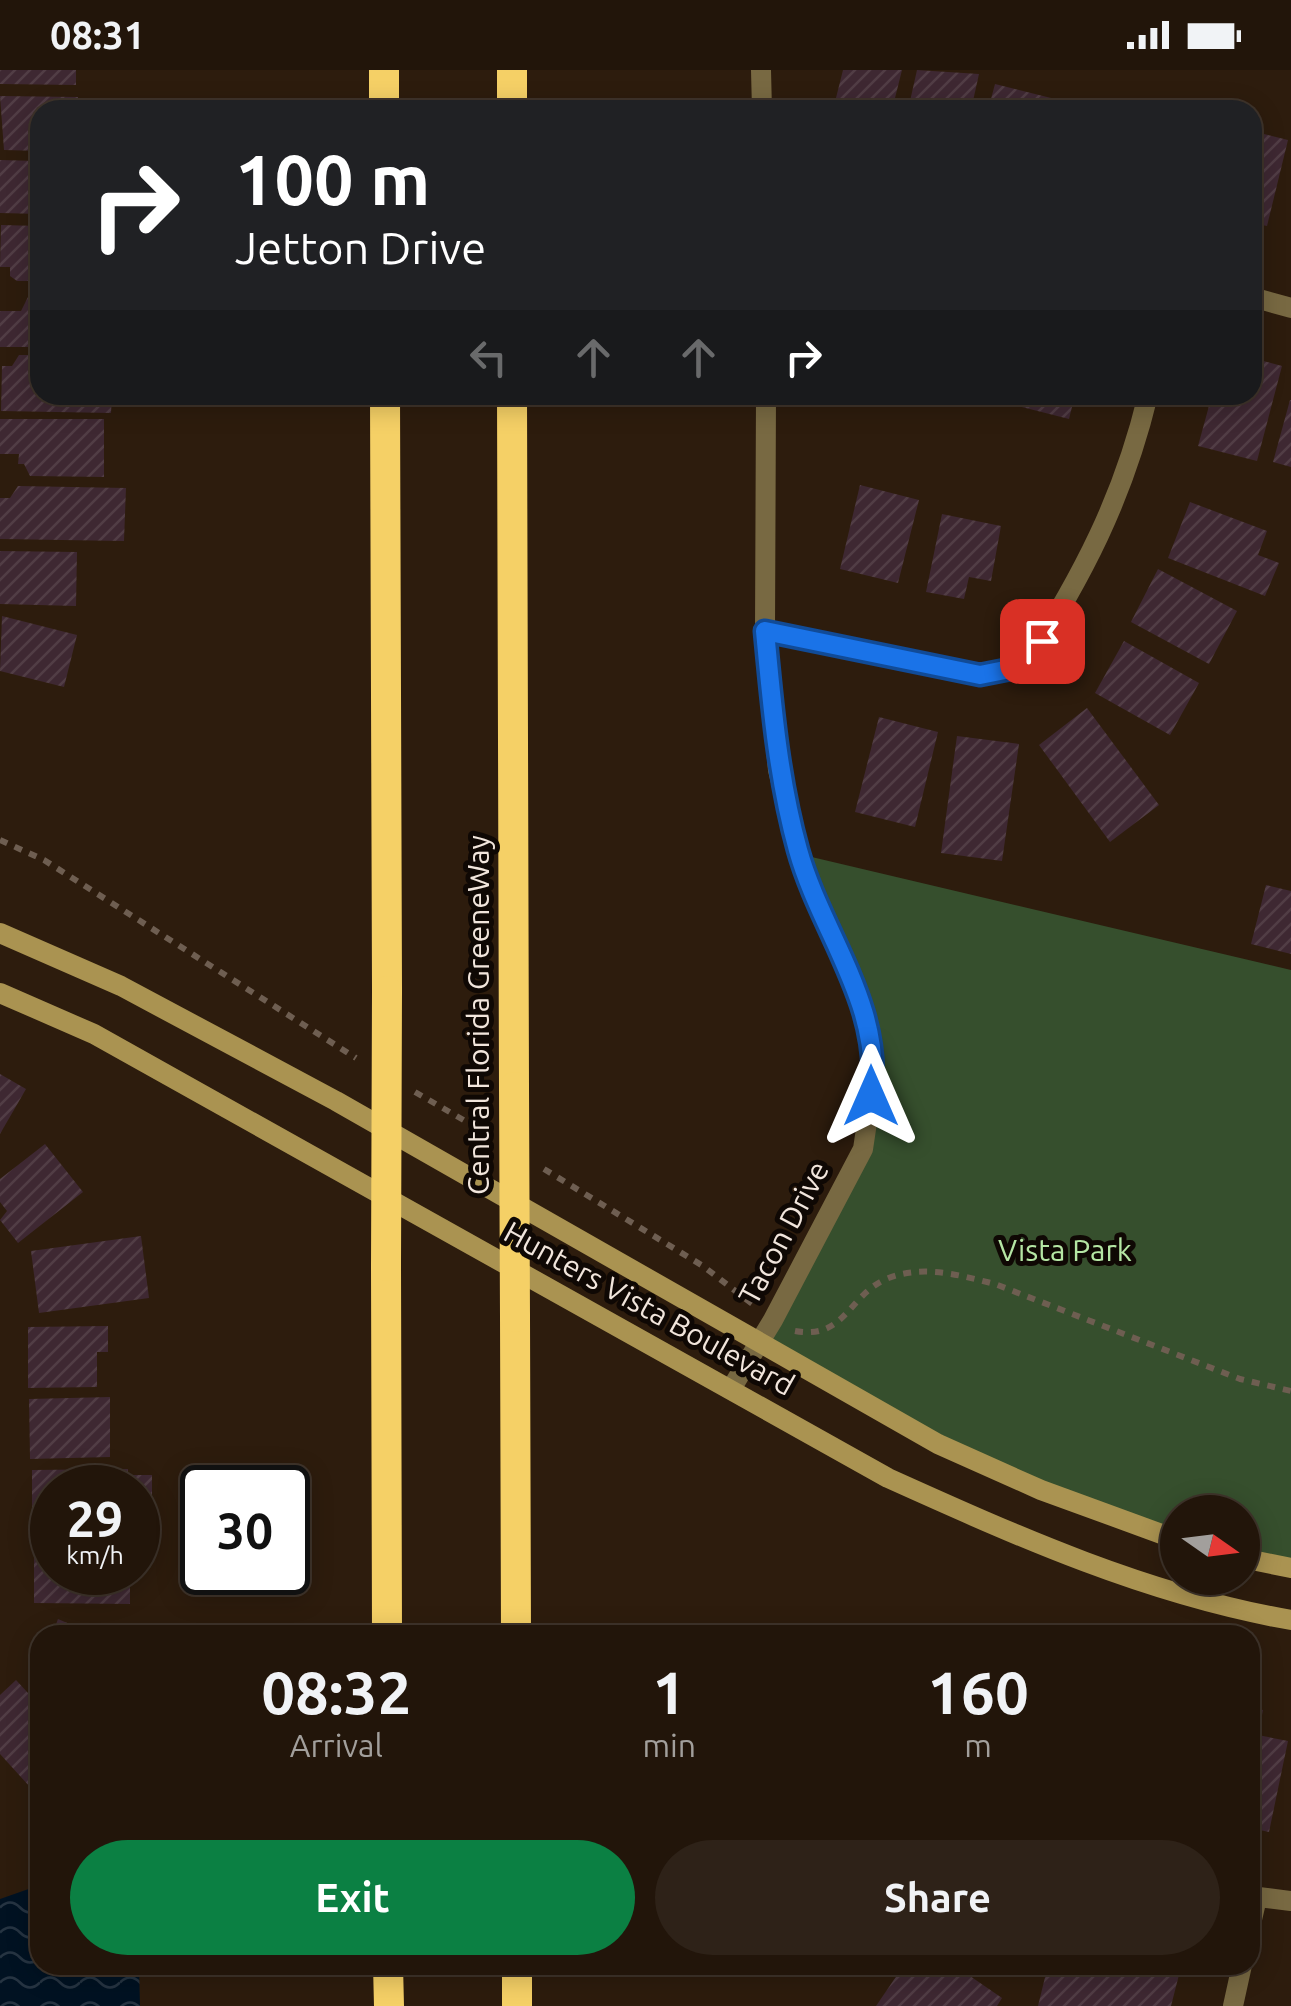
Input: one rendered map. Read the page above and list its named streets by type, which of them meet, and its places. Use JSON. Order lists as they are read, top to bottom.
{
  "streets": {
    "highway": ["Central Florida GreeneWay"],
    "street": ["Tacon Drive", "Hunters Vista Boulevard"]
  },
  "crossings": [
    ["Tacon Drive", "Hunters Vista Boulevard"]
  ],
  "parks": ["Vista Park"],
  "north": "right",
  "page": {
    "status": "08:31",
    "turn": ["100 m", "Jetton Drive"],
    "speed": "29 km/h",
    "limit": "30",
    "eta": [
      "08:32",
      "Arrival",
      "1",
      "min",
      "160",
      "m"
    ],
    "buttons": ["Exit", "Share"]
  }
}
